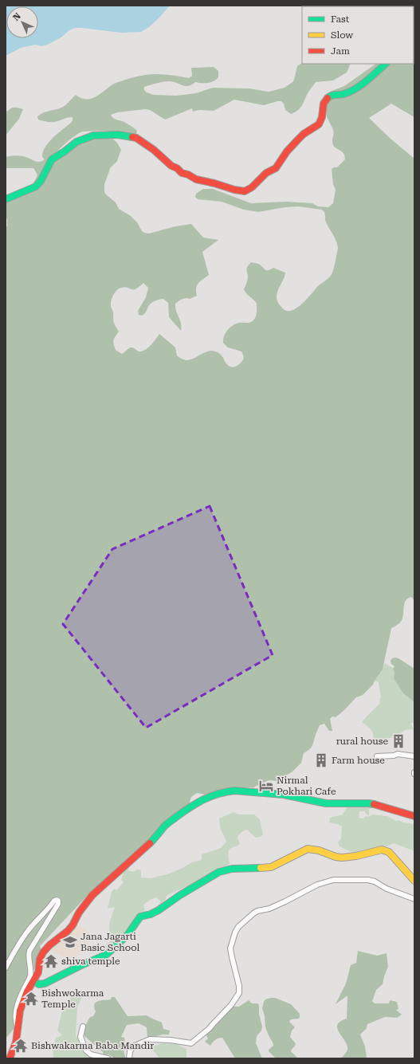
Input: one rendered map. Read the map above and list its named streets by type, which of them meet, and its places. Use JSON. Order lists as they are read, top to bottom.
{
  "places": {
    "building": ["rural house", "Farm house"],
    "hotel": ["Nirmal Pokhari Cafe"],
    "school or university": ["Jana Jagarti Basic School"],
    "temple": ["shiva temple", "Bishwokarma Temple", "Bishwakarma Baba Mandir"]
  },
  "legend": ["Fast", "Slow", "Jam"],
  "north": "top left"
}
